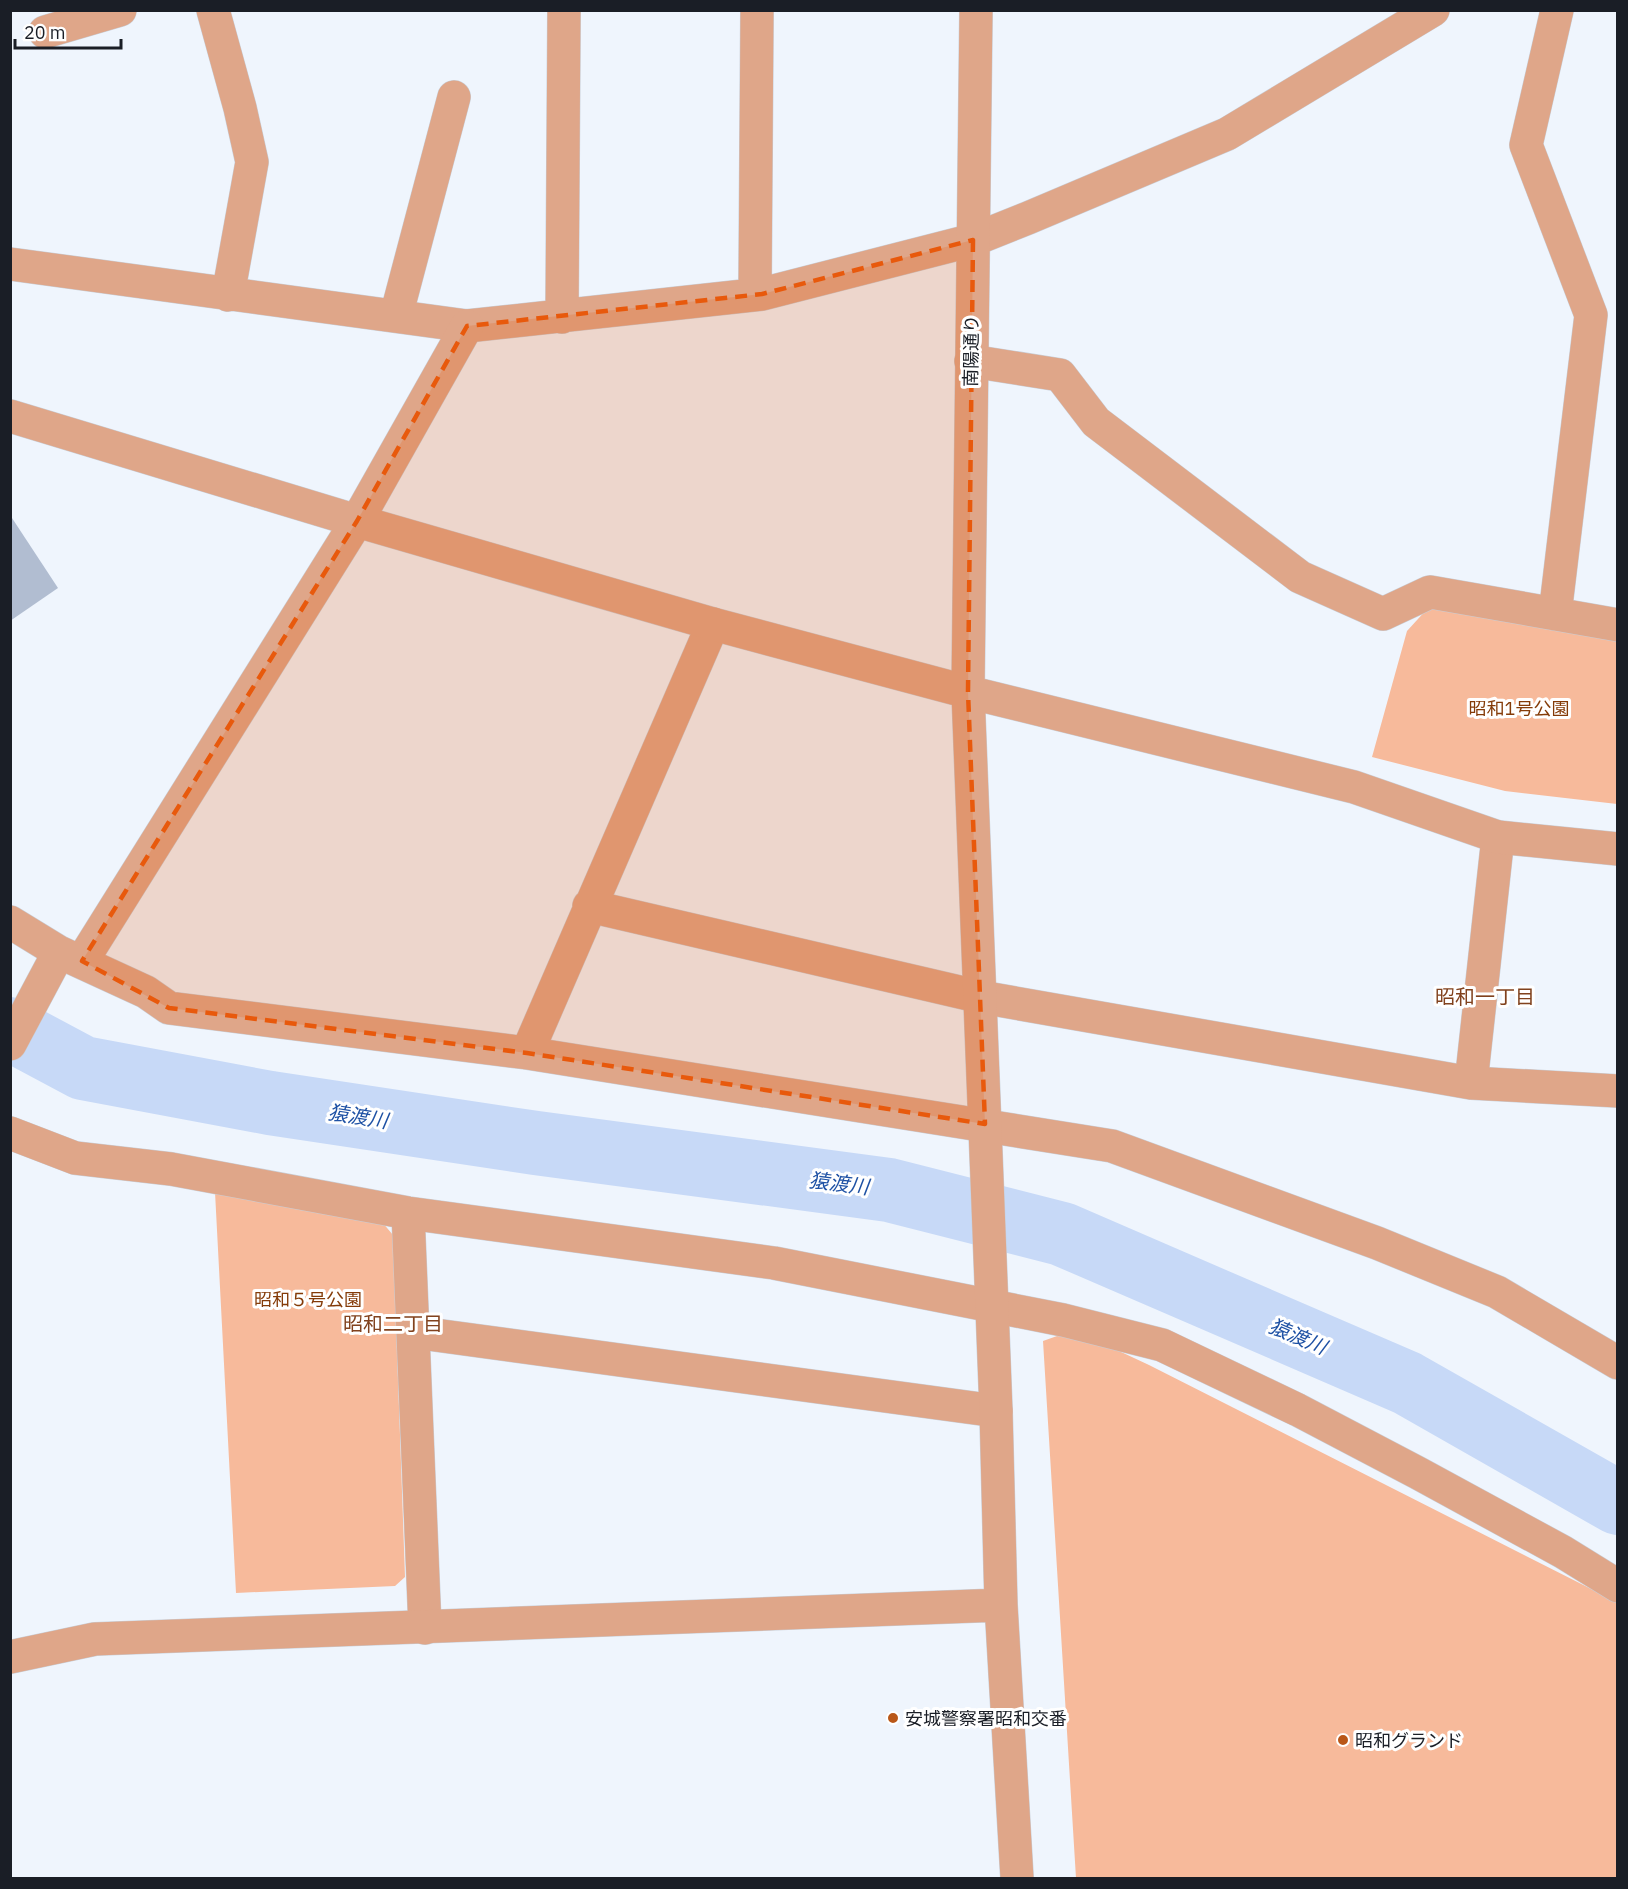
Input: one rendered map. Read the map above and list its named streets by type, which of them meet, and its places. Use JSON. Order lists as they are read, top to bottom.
{
  "streets": {
    "street": ["南陽通り"]
  },
  "districts": ["昭和一丁目", "昭和二丁目"],
  "water": ["猿渡川"],
  "parks": ["昭和1号公園", "昭和５号公園"],
  "places": ["安城警察署昭和交番", "昭和グランド"],
  "scale_bar": "20 m"
}
